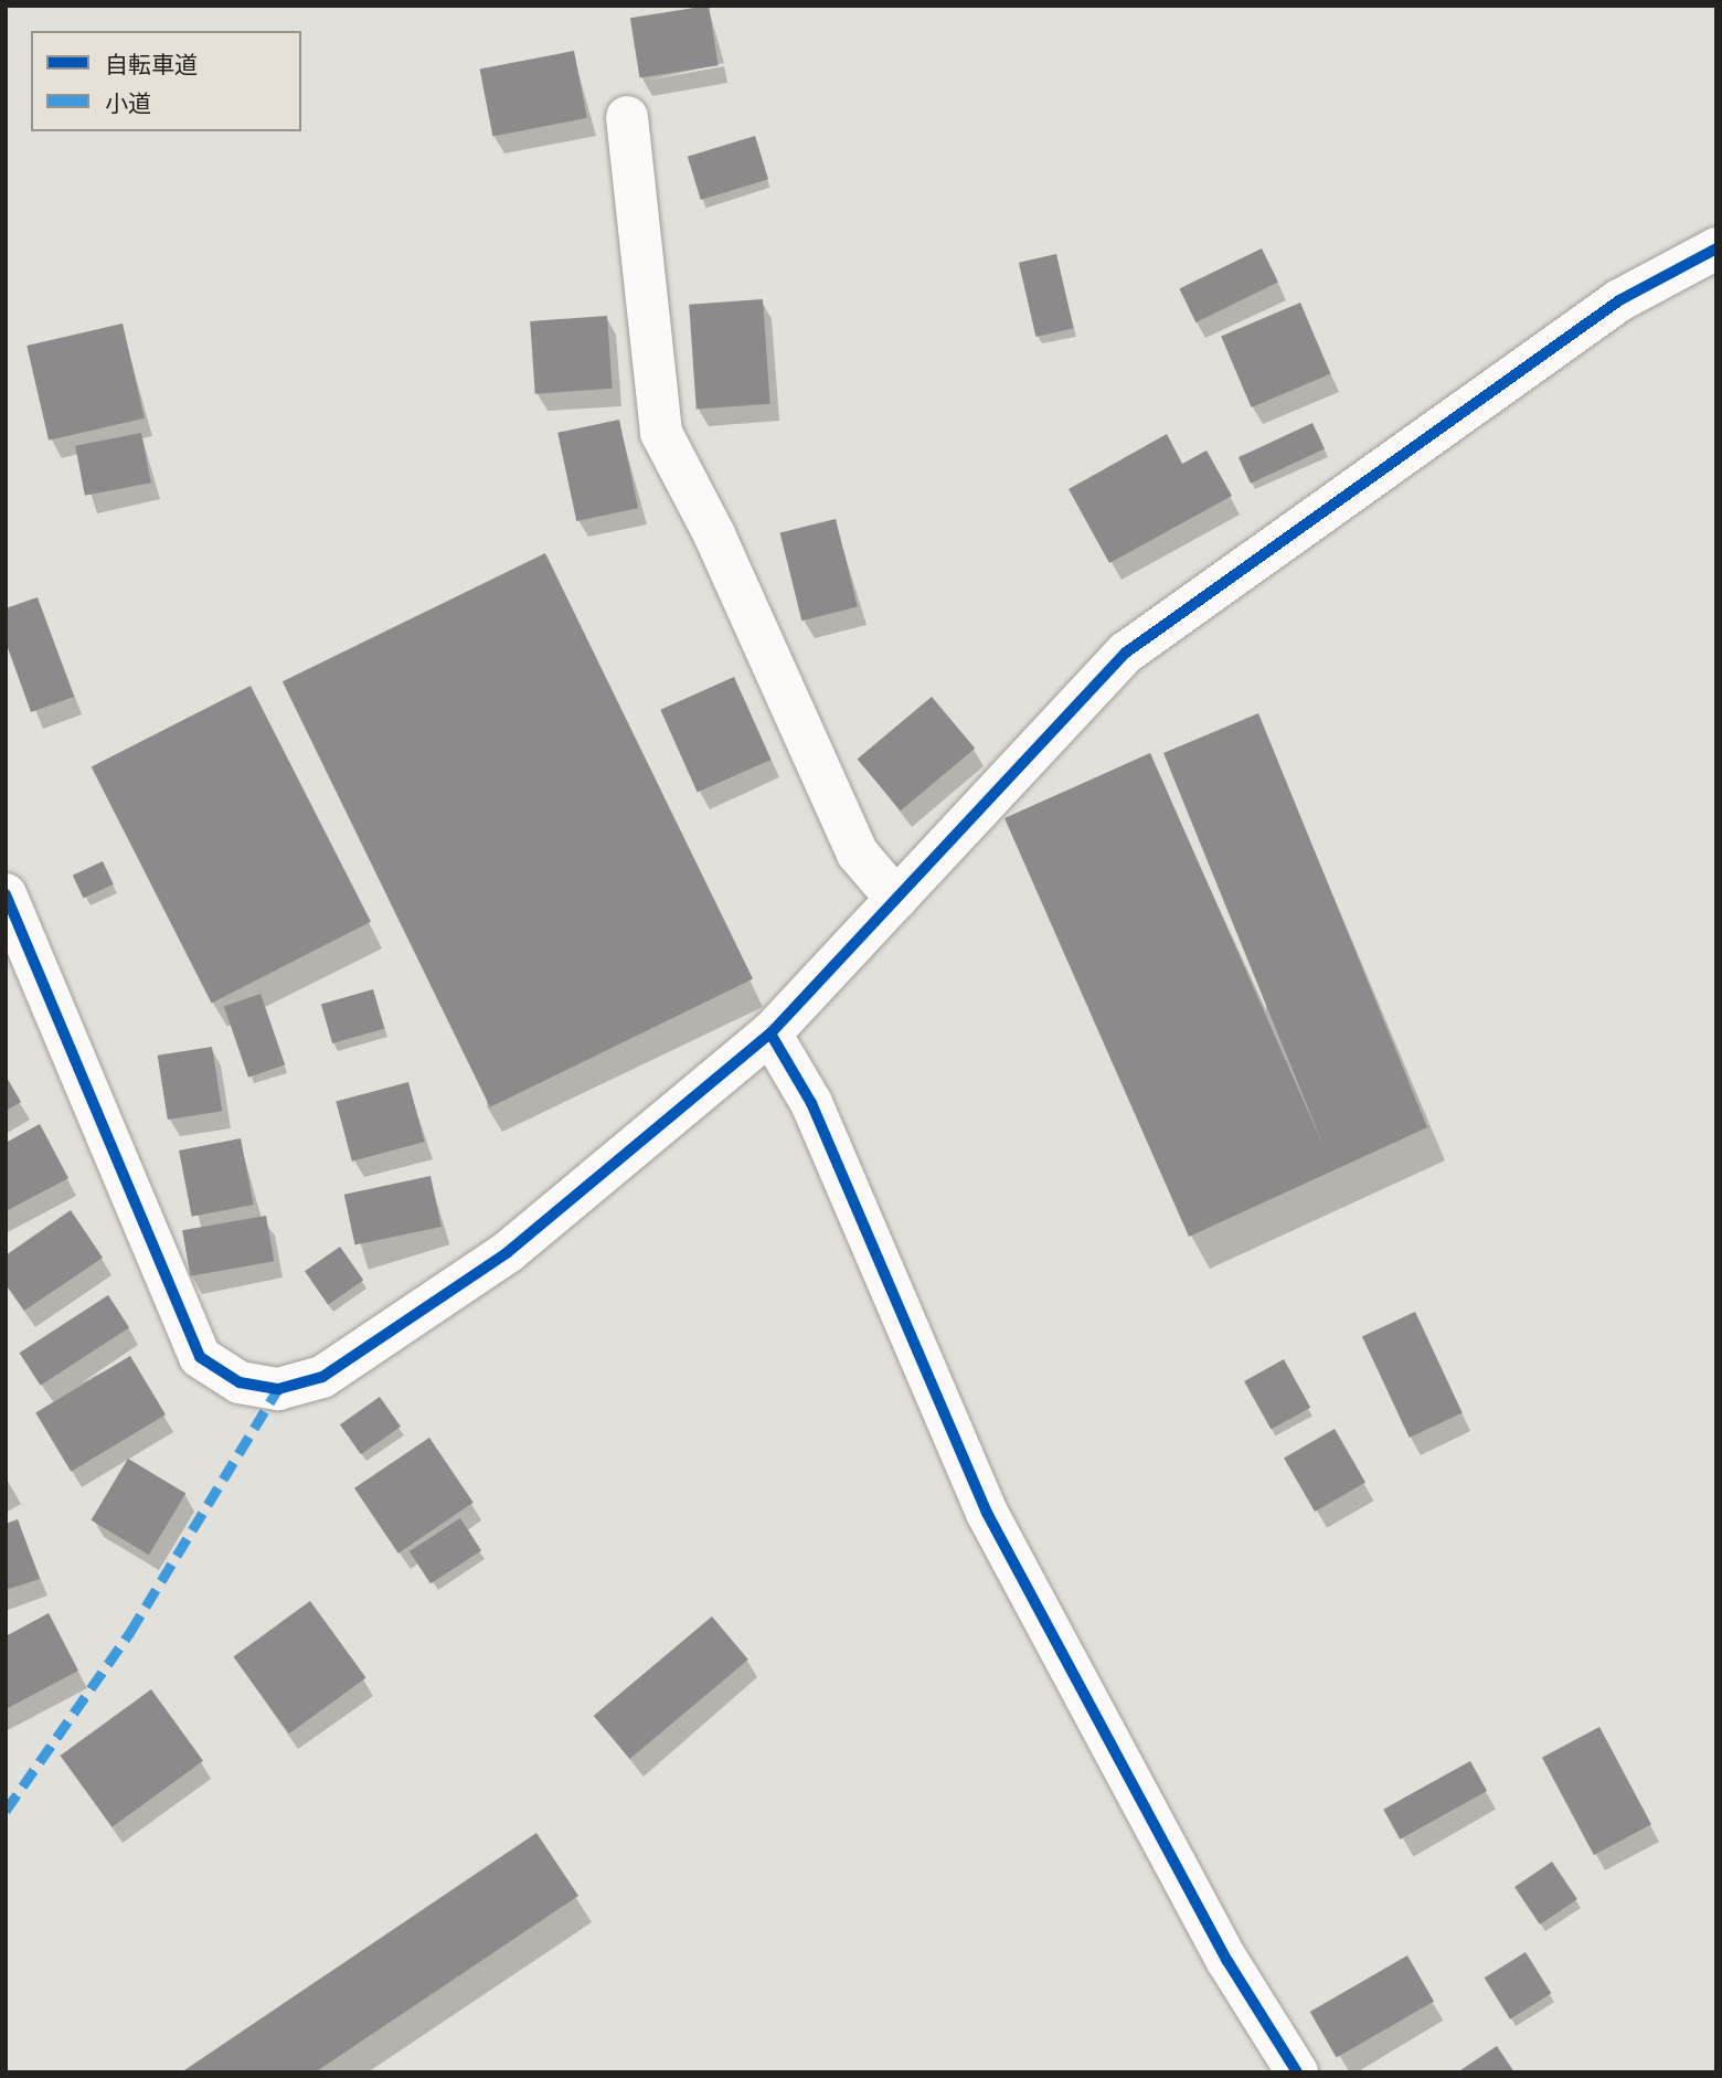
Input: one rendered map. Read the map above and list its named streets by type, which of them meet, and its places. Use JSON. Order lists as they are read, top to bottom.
{
  "legend": ["自転車道", "小道"]
}
